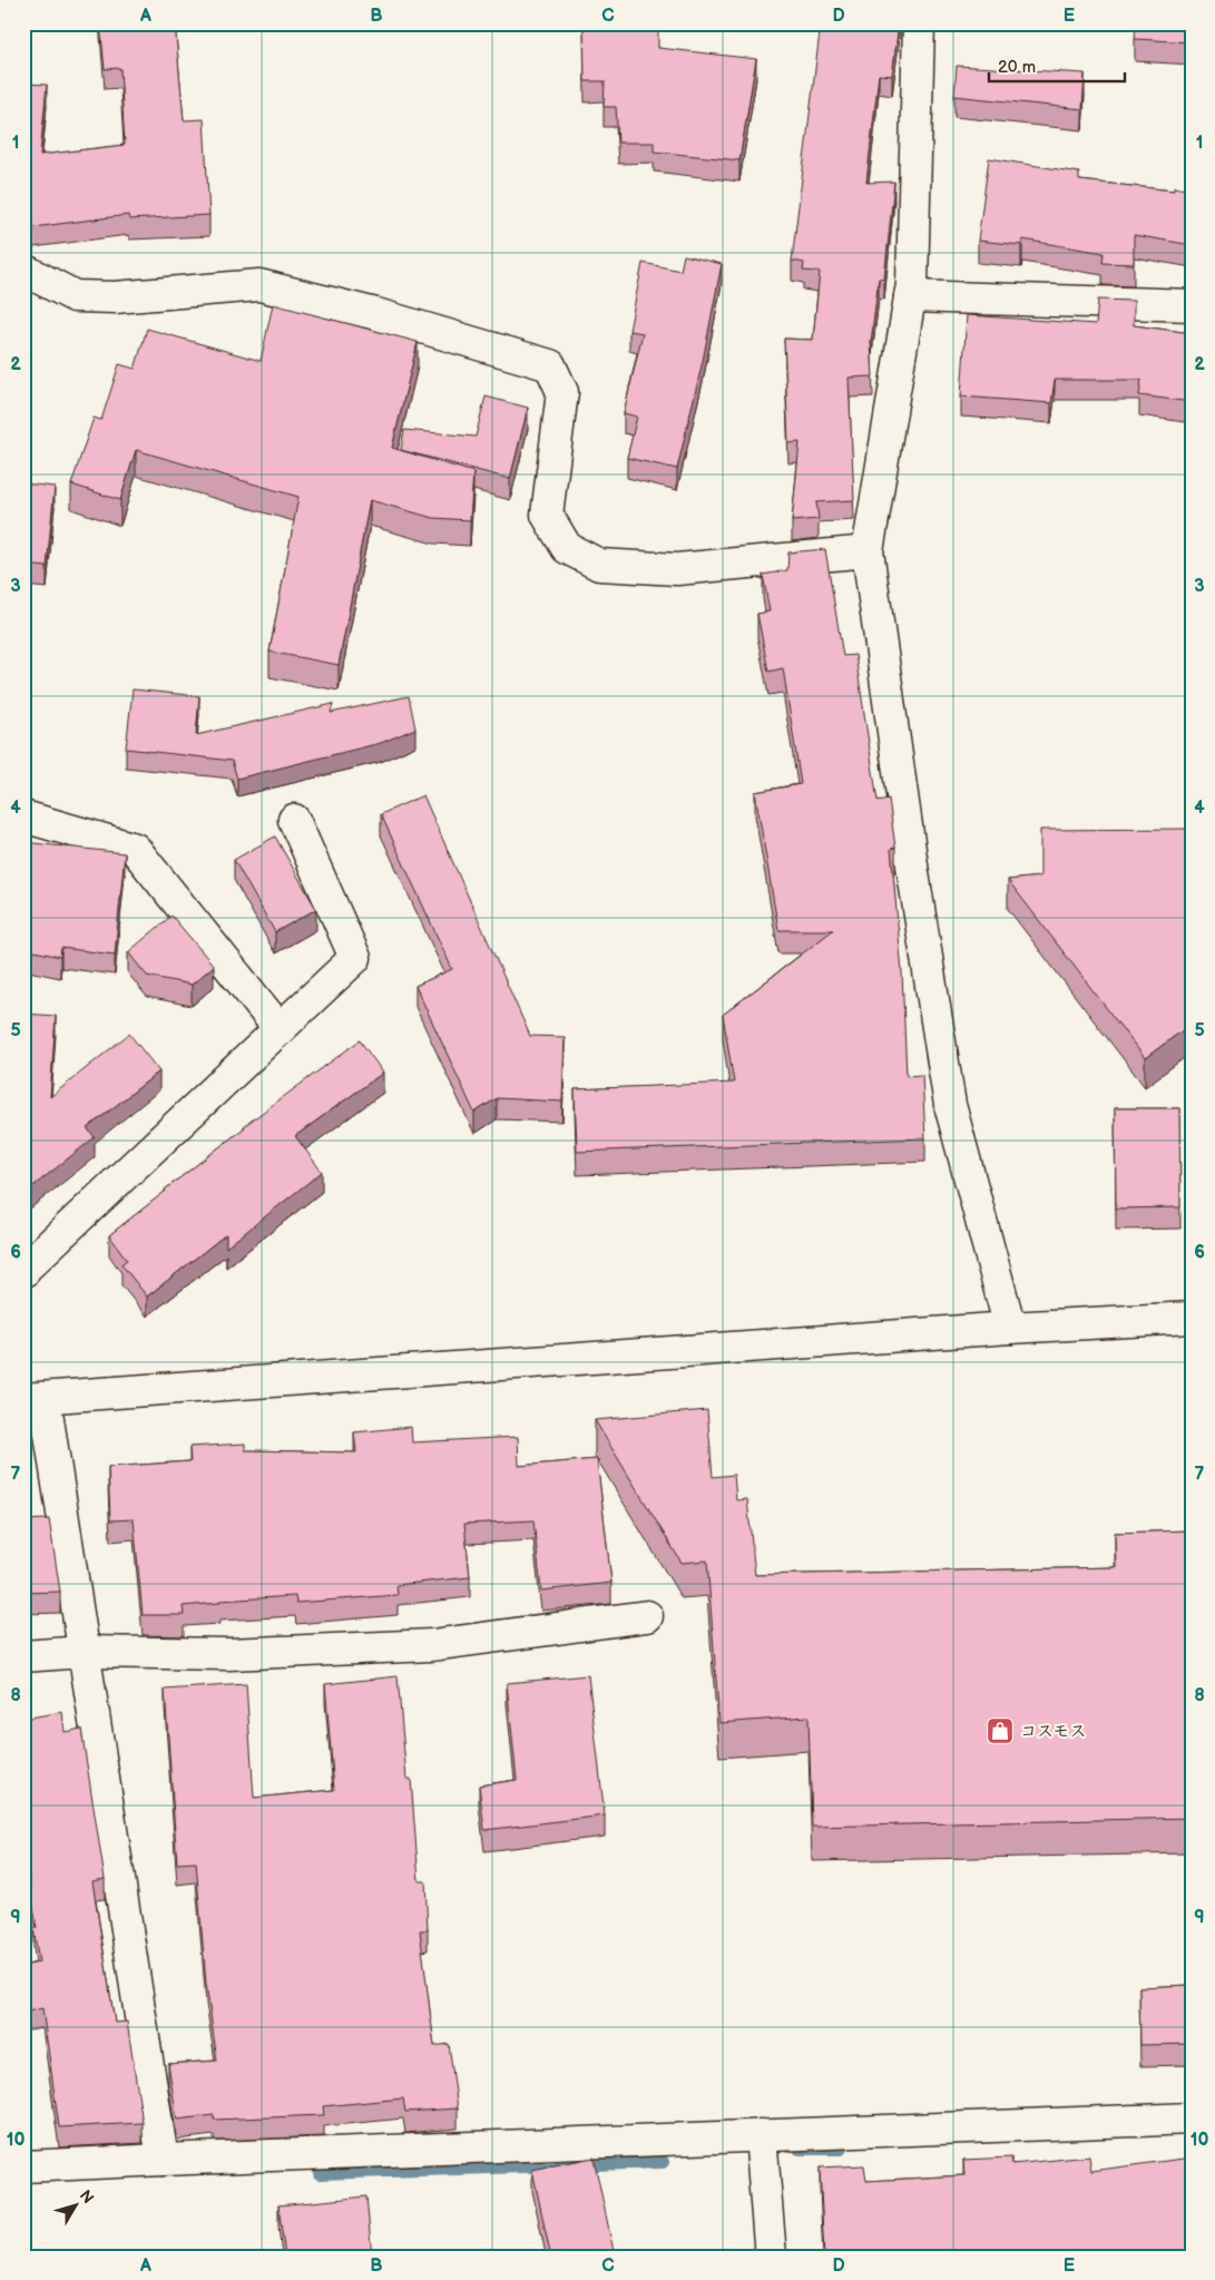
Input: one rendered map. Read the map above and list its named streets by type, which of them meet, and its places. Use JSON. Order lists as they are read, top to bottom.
{
  "places": {
    "shop": ["コスモス"]
  },
  "scale_bar": "20 m",
  "north": "top right",
  "grid": {
    "columns": [
      "A",
      "B",
      "C",
      "D",
      "E"
    ],
    "rows": [
      "1",
      "2",
      "3",
      "4",
      "5",
      "6",
      "7",
      "8",
      "9",
      "10"
    ]
  }
}
